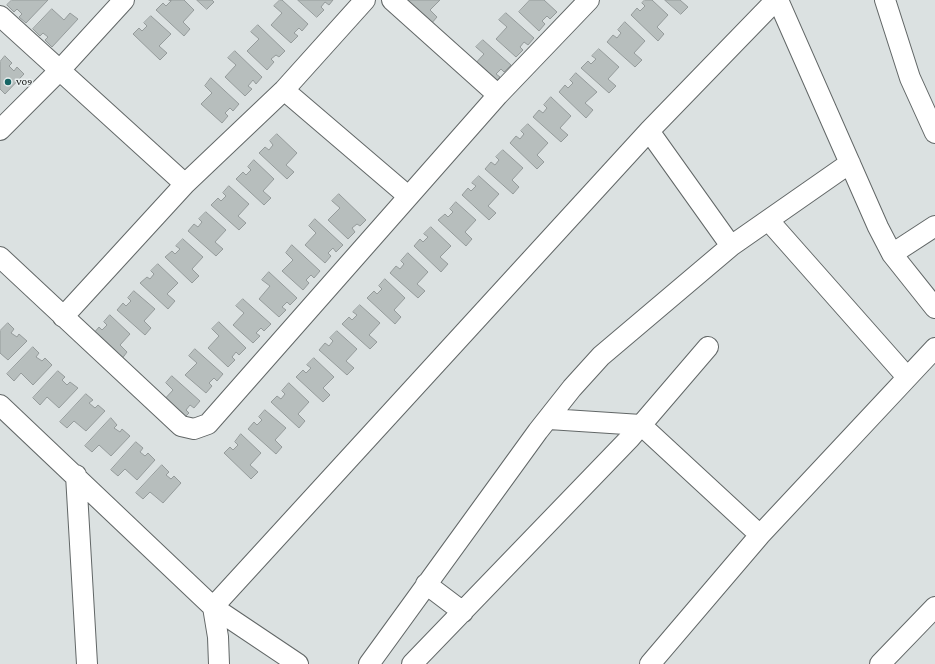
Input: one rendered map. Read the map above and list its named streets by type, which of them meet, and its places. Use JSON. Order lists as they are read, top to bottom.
{
  "places": ["V09"]
}
